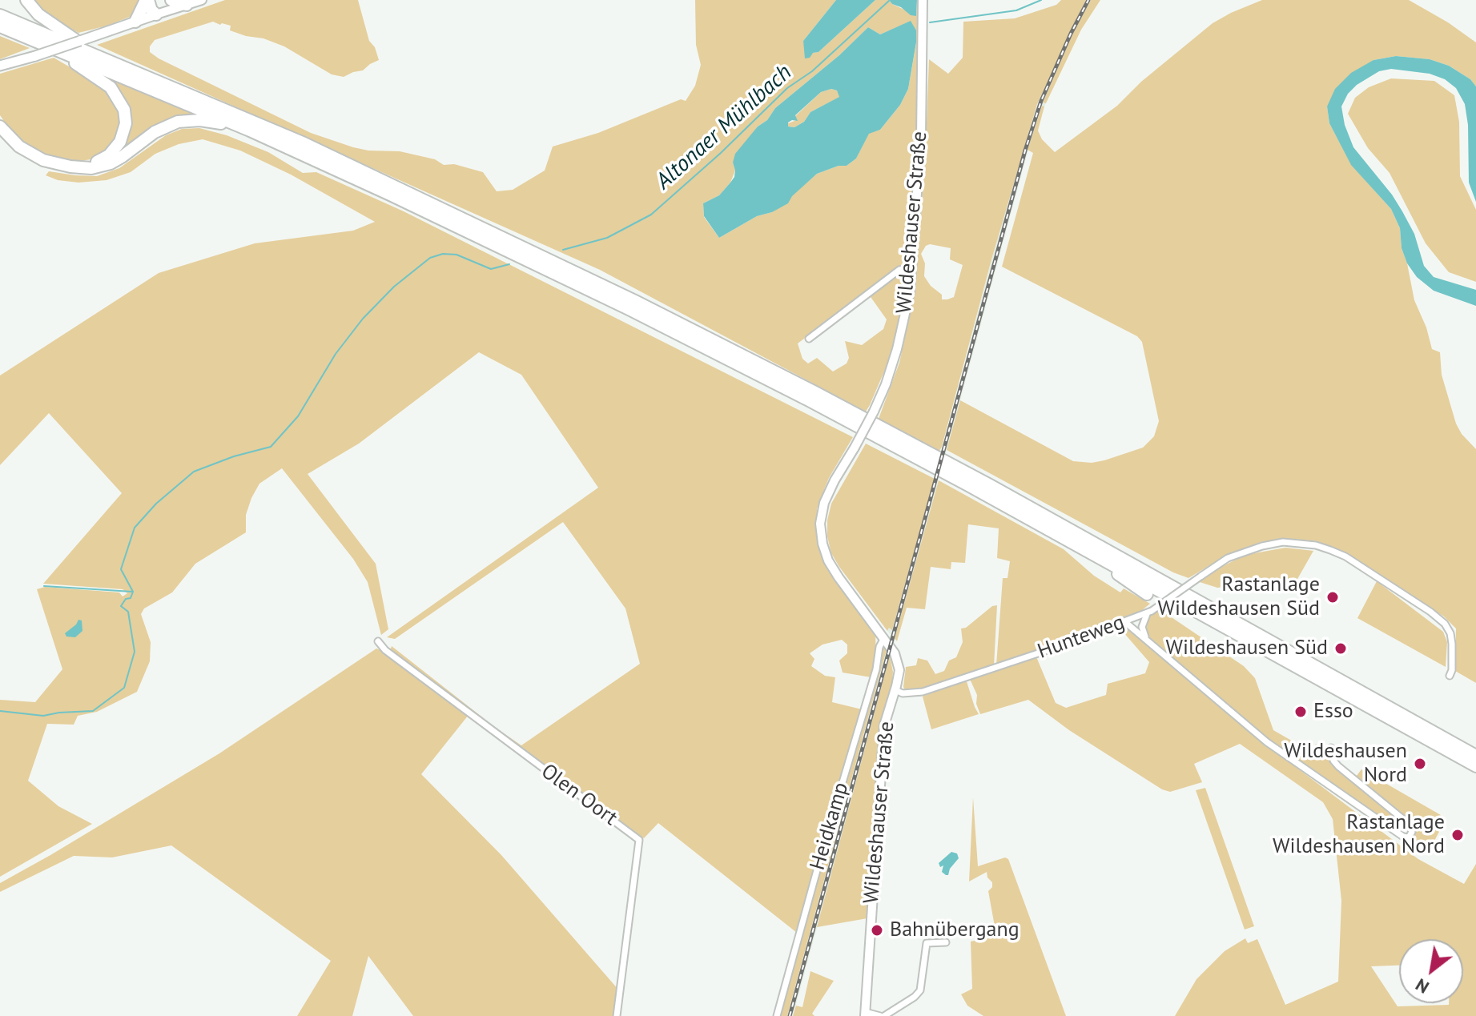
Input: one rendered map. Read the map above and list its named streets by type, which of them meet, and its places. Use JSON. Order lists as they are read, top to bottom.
{
  "streets": {
    "main road": ["Wildeshauser Straße"],
    "street": ["Hunteweg", "Olen Oort", "Heidkamp"]
  },
  "crossings": [
    ["Wildeshauser Straße", "Hunteweg"],
    ["Wildeshauser Straße", "Heidkamp"]
  ],
  "water": ["Altonaer Mühlbach"],
  "places": [
    "Rastanlage Wildeshausen Süd",
    "Wildeshausen Süd",
    "Esso",
    "Wildeshausen Nord",
    "Rastanlage Wildeshausen Nord",
    "Bahnübergang"
  ],
  "north": "bottom left"
}
